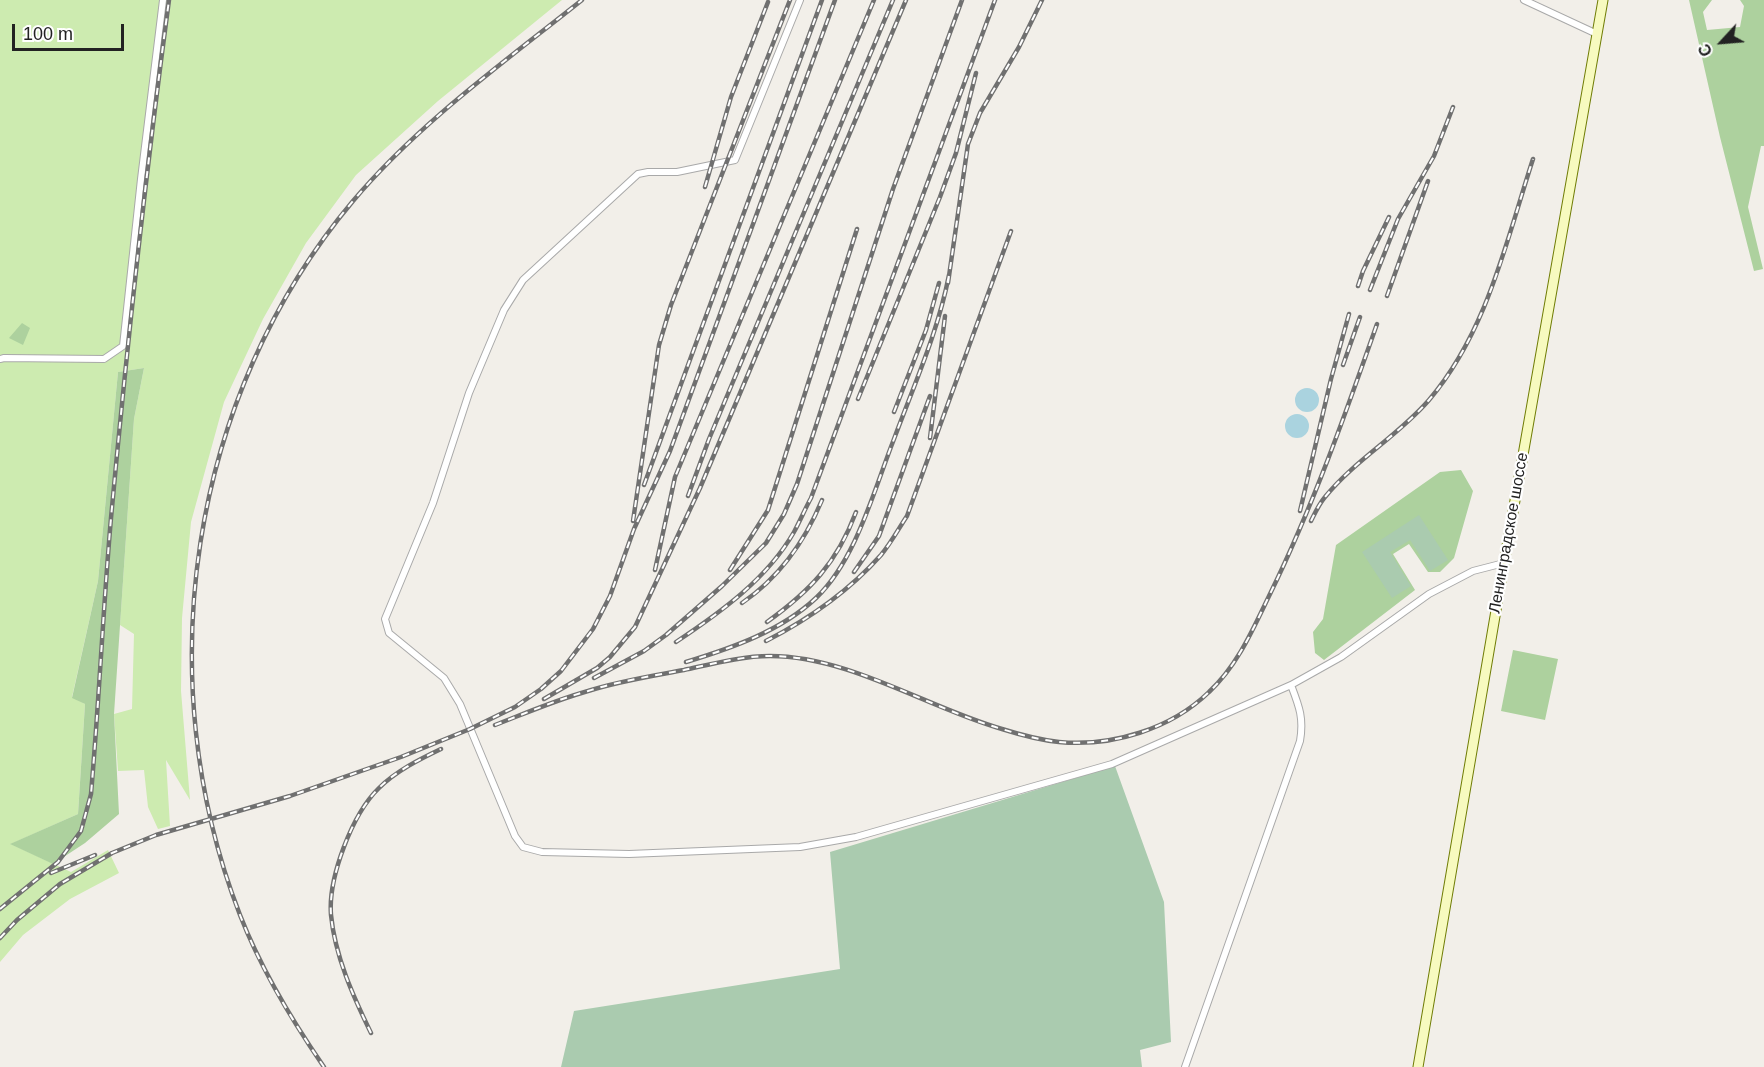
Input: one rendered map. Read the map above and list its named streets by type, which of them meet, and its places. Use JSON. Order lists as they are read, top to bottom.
{
  "streets": {
    "main road": ["Ленинградское шоссе"]
  },
  "scale_bar": "100 m",
  "north": "bottom left"
}
